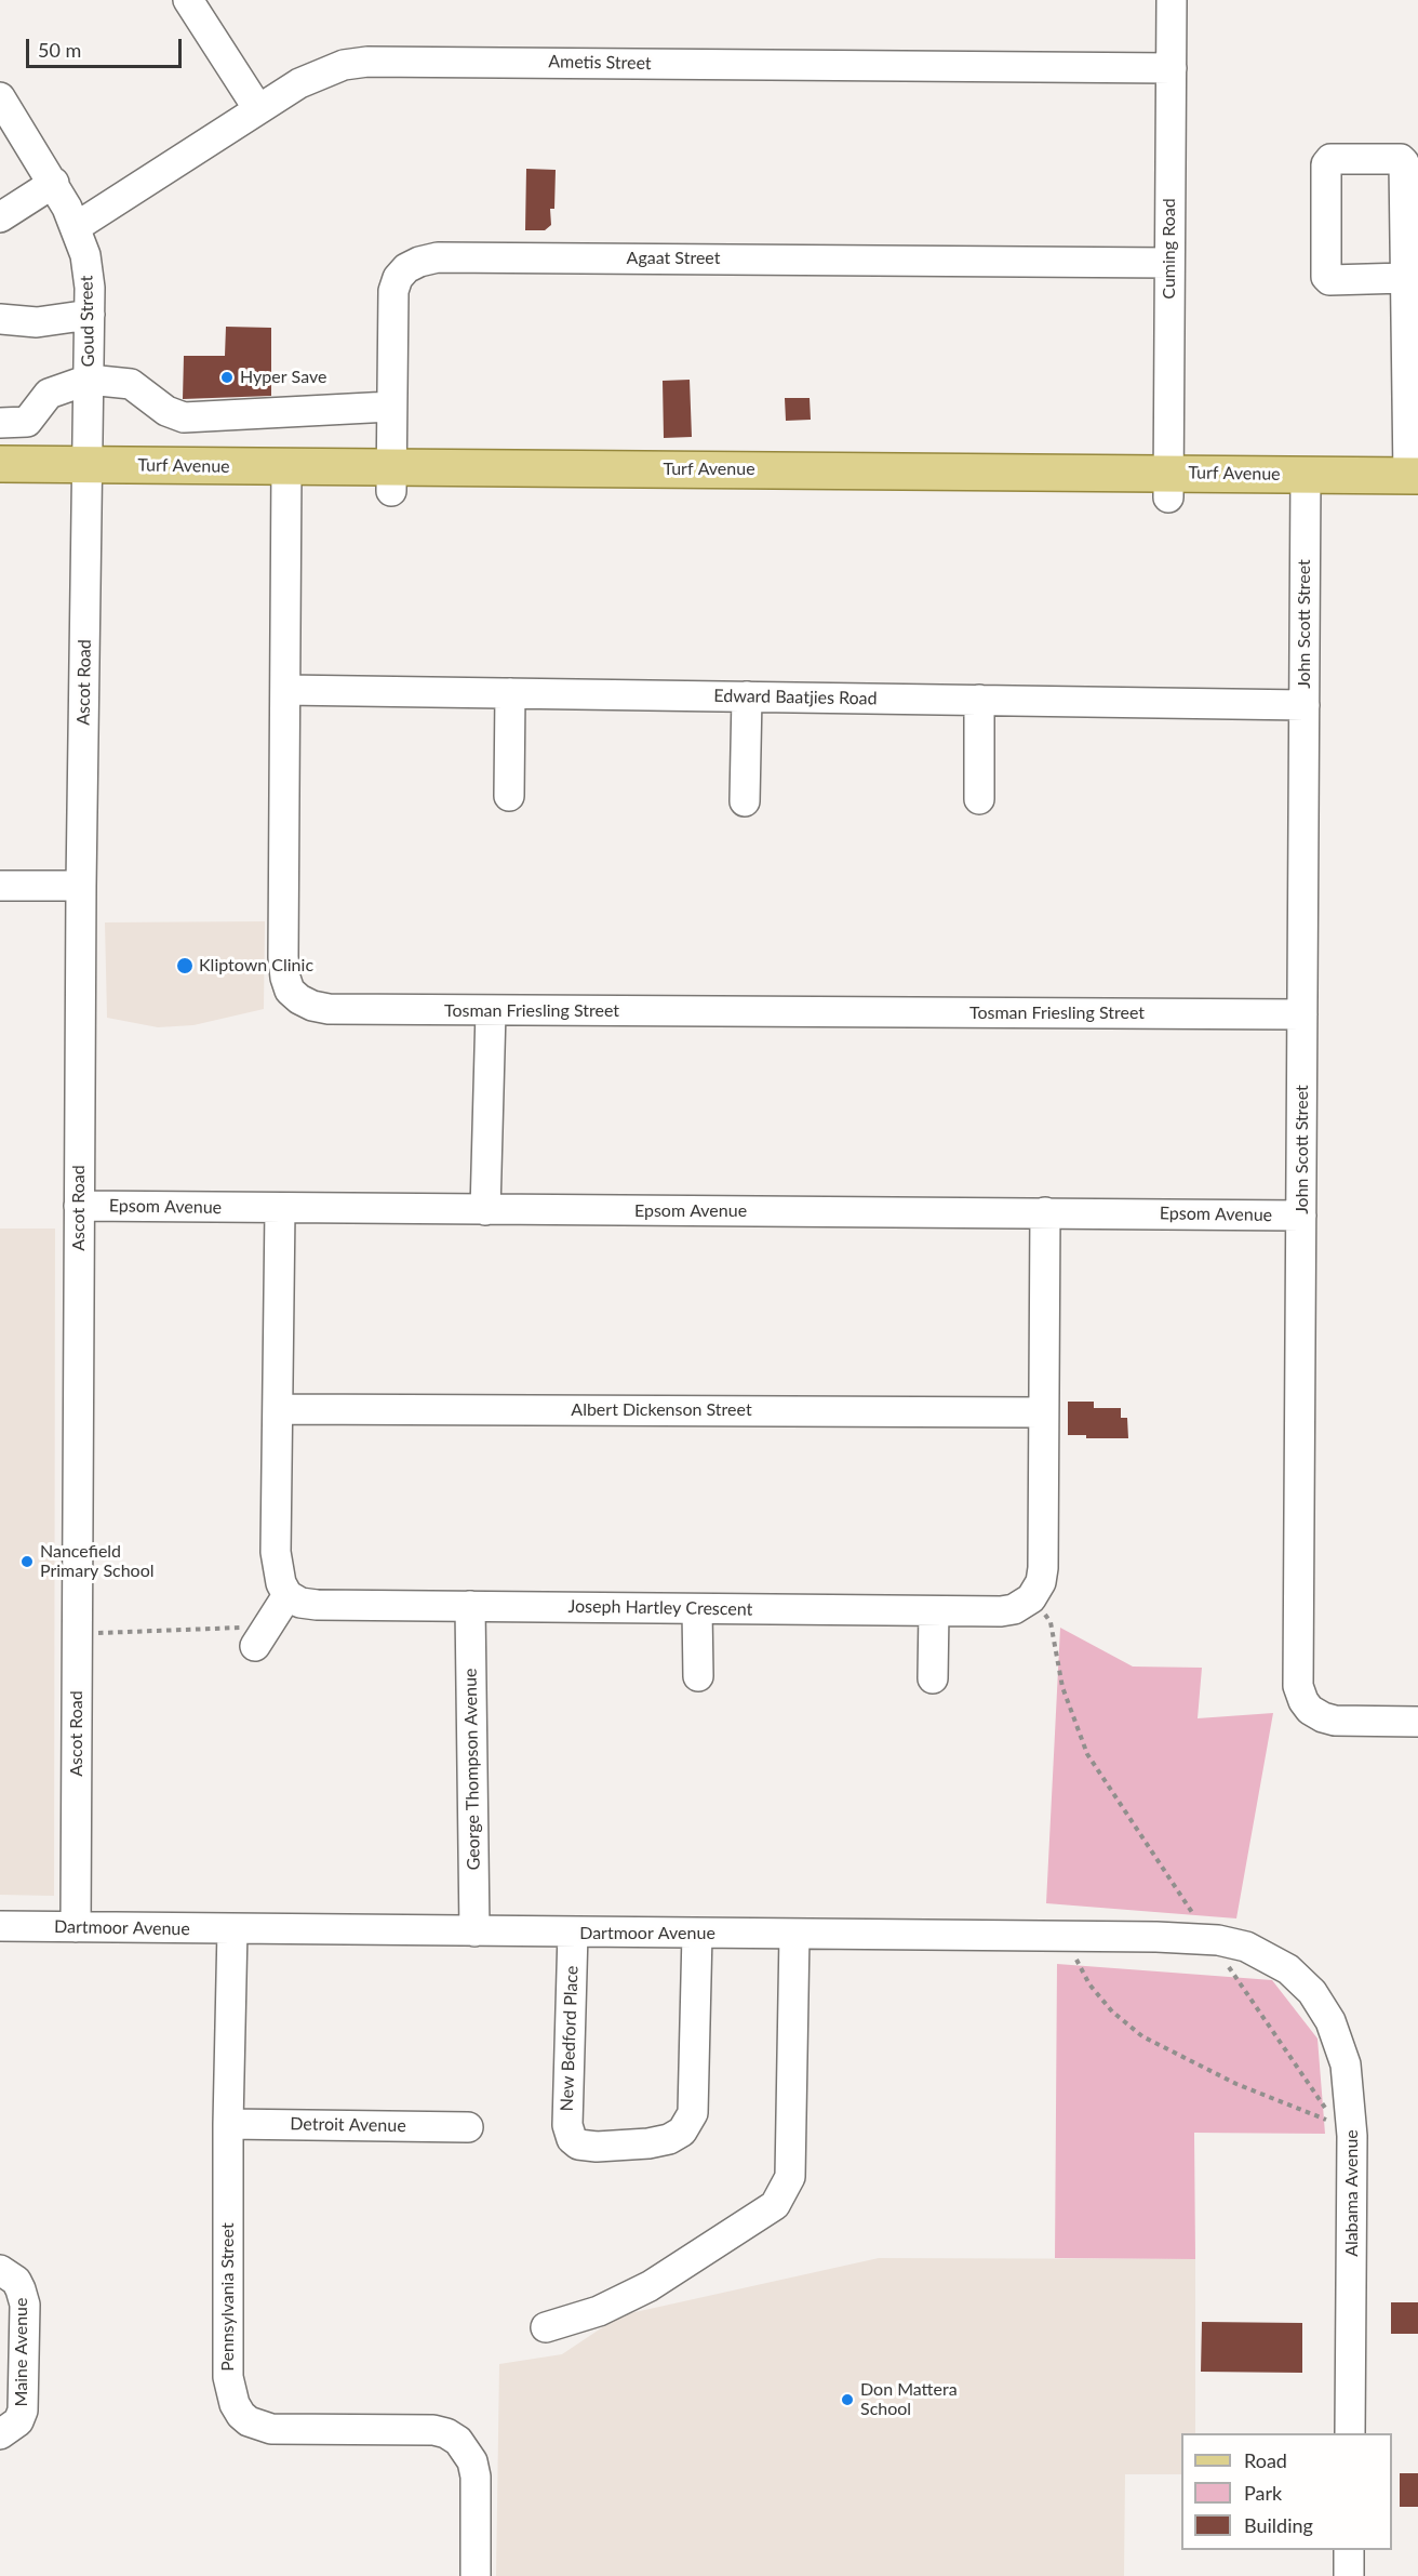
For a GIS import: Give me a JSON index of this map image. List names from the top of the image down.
{
  "streets": {
    "main road": ["Turf Avenue"],
    "street": [
      "Ametis Street",
      "Cuming Road",
      "Agaat Street",
      "Goud Street",
      "John Scott Street",
      "Ascot Road",
      "Edward Baatjies Road",
      "Tosman Friesling Street",
      "Epsom Avenue",
      "Albert Dickenson Street",
      "Joseph Hartley Crescent",
      "George Thompson Avenue",
      "Dartmoor Avenue",
      "New Bedford Place",
      "Detroit Avenue",
      "Alabama Avenue",
      "Pennsylvania Street",
      "Maine Avenue"
    ]
  },
  "crossings": [
    ["Ametis Street", "Cuming Road"],
    ["Ametis Street", "Goud Street"],
    ["Cuming Road", "Agaat Street"],
    ["Cuming Road", "Turf Avenue"],
    ["Agaat Street", "Turf Avenue"],
    ["Goud Street", "Turf Avenue"],
    ["Goud Street", "Ascot Road"],
    ["Turf Avenue", "John Scott Street"],
    ["Turf Avenue", "Ascot Road"],
    ["Turf Avenue", "Tosman Friesling Street"],
    ["John Scott Street", "Edward Baatjies Road"],
    ["John Scott Street", "Tosman Friesling Street"],
    ["John Scott Street", "Epsom Avenue"],
    ["Ascot Road", "Epsom Avenue"],
    ["Ascot Road", "Dartmoor Avenue"],
    ["Edward Baatjies Road", "Tosman Friesling Street"],
    ["Joseph Hartley Crescent", "George Thompson Avenue"],
    ["George Thompson Avenue", "Dartmoor Avenue"],
    ["Dartmoor Avenue", "New Bedford Place"],
    ["Dartmoor Avenue", "Alabama Avenue"],
    ["Dartmoor Avenue", "Pennsylvania Street"],
    ["Detroit Avenue", "Pennsylvania Street"]
  ],
  "places": [
    "Hyper Save",
    "Kliptown Clinic",
    "Nancefield Primary School",
    "Don Mattera School"
  ],
  "legend": ["Road", "Park", "Building"],
  "scale_bar": "50 m"
}
